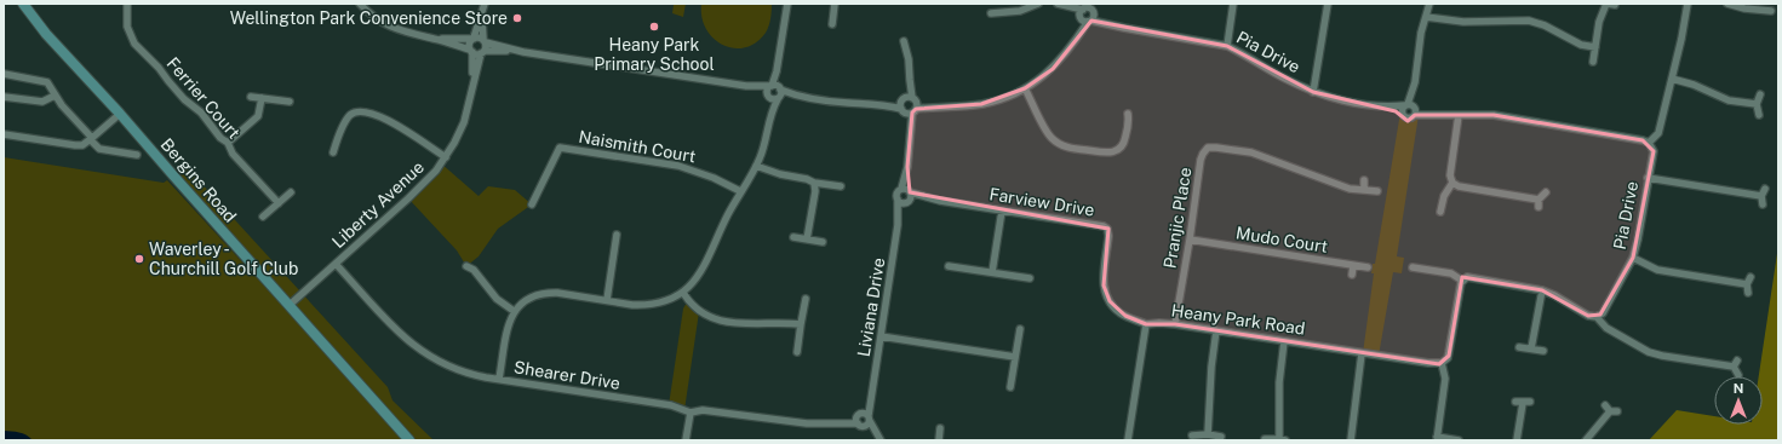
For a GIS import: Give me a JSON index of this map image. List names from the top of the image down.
{
  "streets": {
    "main road": ["Bergins Road"],
    "street": [
      "Pia Drive",
      "Ferrier Court",
      "Naismith Court",
      "Farview Drive",
      "Liberty Avenue",
      "Pranjic Place",
      "Mudo Court",
      "Liviana Drive",
      "Heany Park Road",
      "Shearer Drive"
    ]
  },
  "crossings": [
    ["Bergins Road", "Liberty Avenue"],
    ["Farview Drive", "Liviana Drive"],
    ["Farview Drive", "Heany Park Road"],
    ["Liberty Avenue", "Shearer Drive"],
    ["Pranjic Place", "Mudo Court"],
    ["Pranjic Place", "Heany Park Road"],
    ["Liviana Drive", "Shearer Drive"]
  ],
  "places": ["Wellington Park Convenience Store", "Heany Park Primary School", "Waverley - Churchill Golf Club"],
  "north": "top"
}
